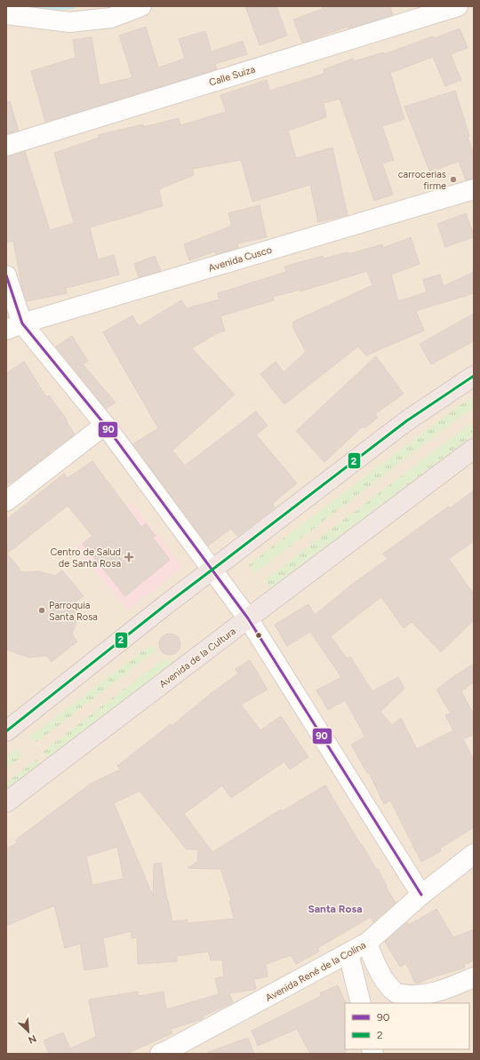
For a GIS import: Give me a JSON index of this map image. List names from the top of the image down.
{
  "streets": {
    "highway": ["Avenida de la Cultura"],
    "street": ["Calle Suiza", "Avenida Cusco", "Avenida René de la Colina"]
  },
  "districts": ["Santa Rosa"],
  "places": {
    "other": ["carrocerias firme", "Parroquia Santa Rosa"],
    "health": ["Centro de Salud de Santa Rosa"]
  },
  "lines": ["transit line 90", "transit line 2"],
  "legend": ["90", "2"],
  "north": "bottom right"
}
